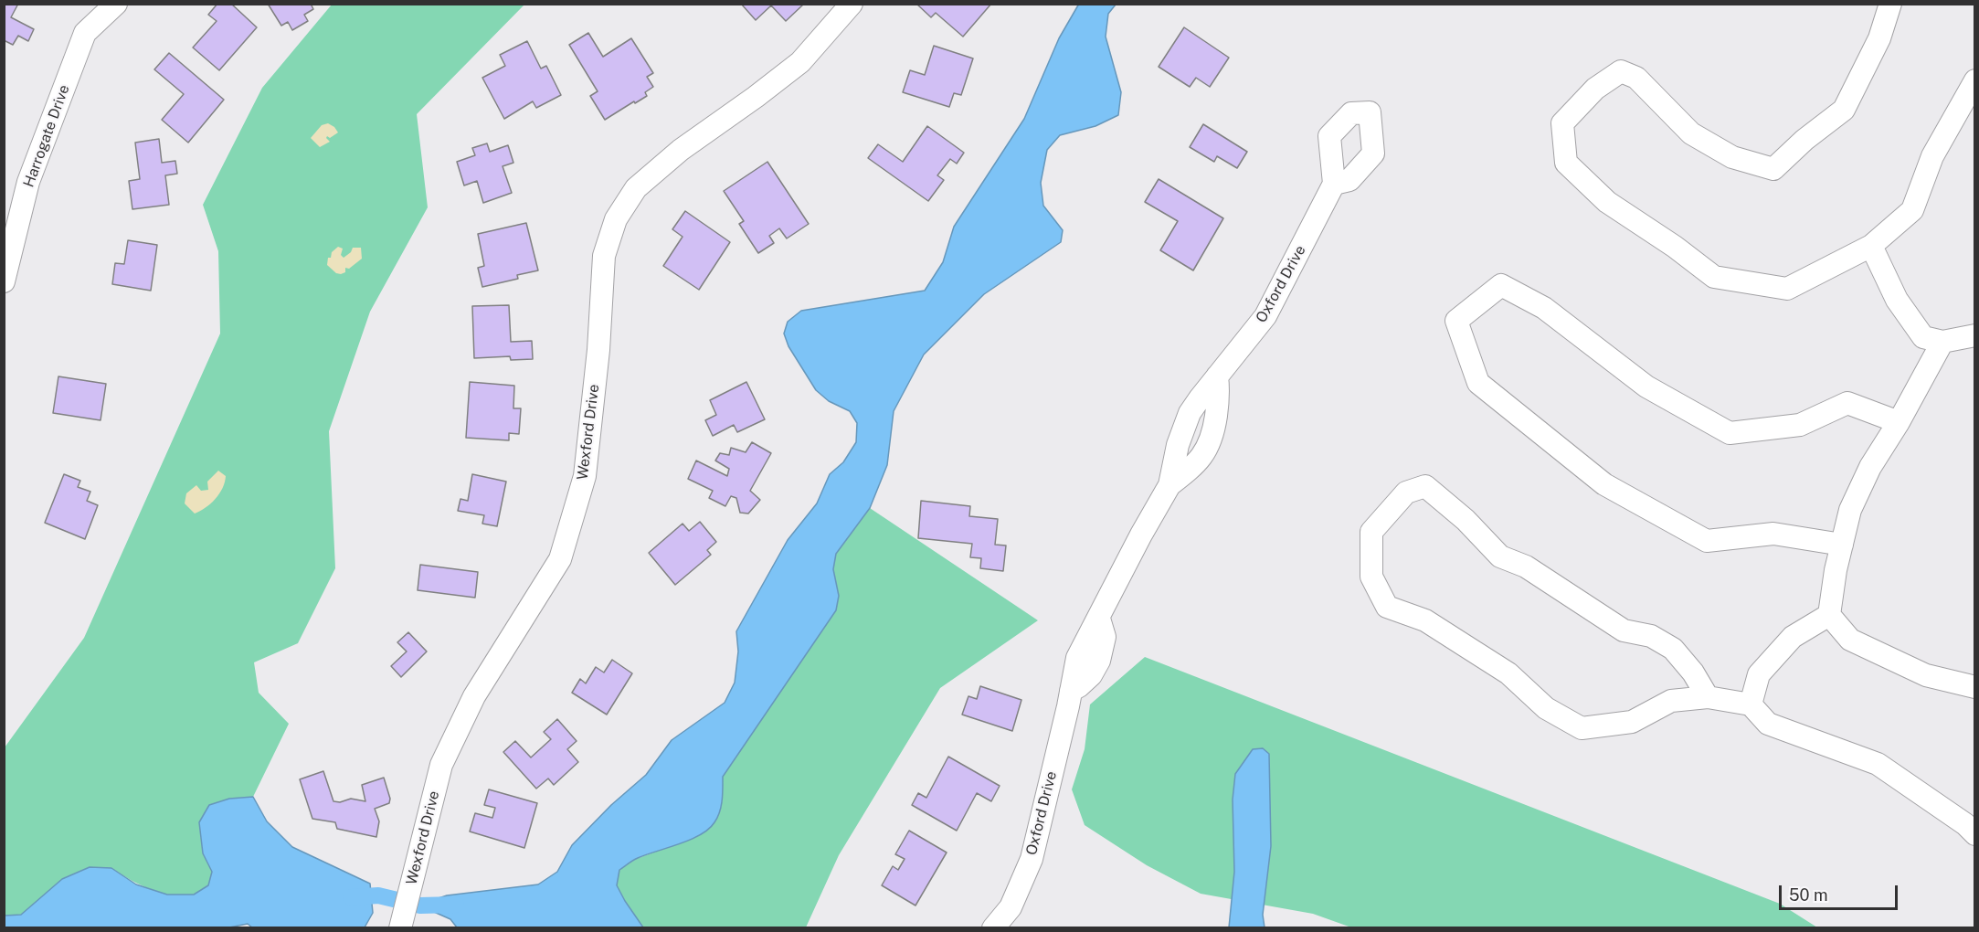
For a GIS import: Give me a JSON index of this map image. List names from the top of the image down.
{
  "streets": {
    "street": ["Harrogate Drive", "Oxford Drive", "Wexford Drive"]
  },
  "scale_bar": "50 m"
}
